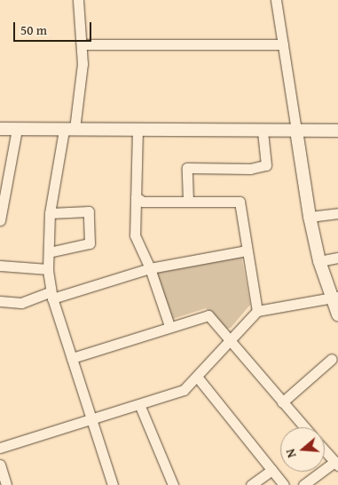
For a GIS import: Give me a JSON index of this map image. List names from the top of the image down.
{
  "scale_bar": "50 m",
  "north": "left"
}
